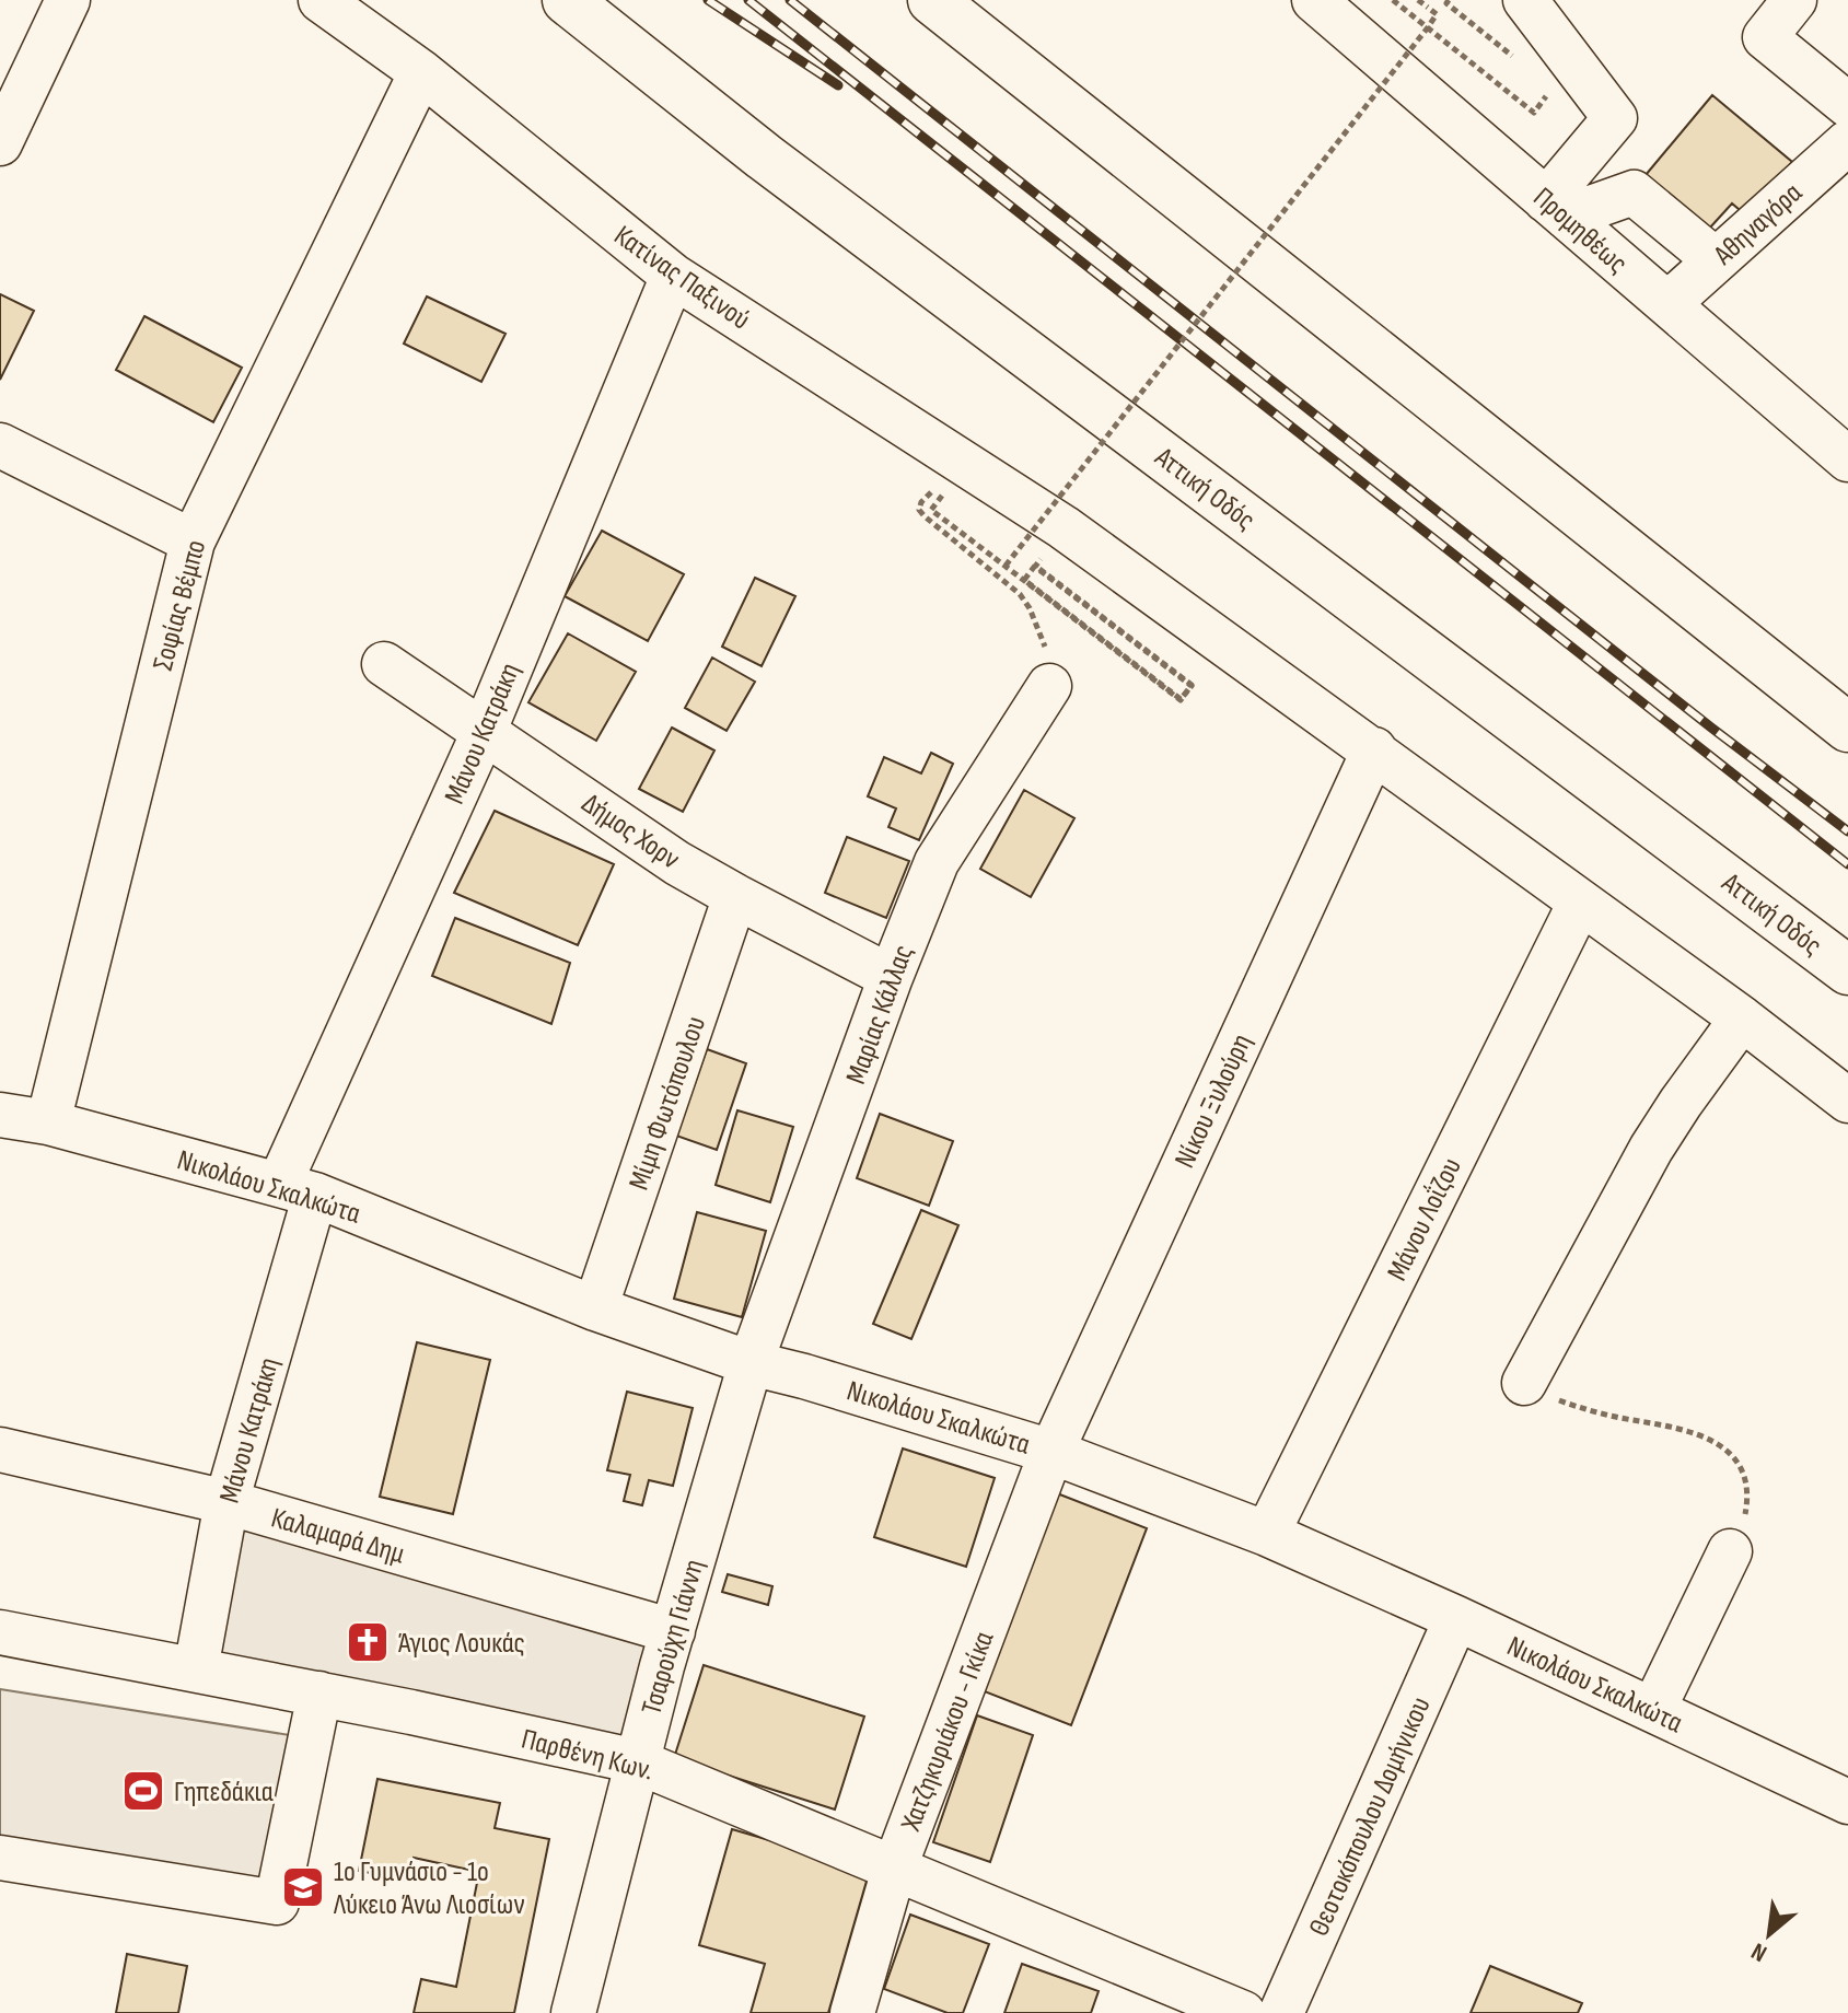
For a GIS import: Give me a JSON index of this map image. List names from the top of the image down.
{
  "streets": {
    "highway": ["Αττική Οδός"],
    "street": [
      "Αθηναγόρα",
      "Προμηθέως",
      "Κατίνας Παξινού",
      "Σοφίας Βέμπο",
      "Μάνου Κατράκη",
      "Δήμος Χορν",
      "Μαρίας Κάλλας",
      "Νίκου Ξυλούρη",
      "Μίμη Φωτόπουλου",
      "Νικολάου Σκαλκώτα",
      "Μάνου Λοΐζου",
      "Καλαμαρά Δημ",
      "Τσαρούχη Γιάννη",
      "Χατζηκυριάκου - Γκίκα",
      "Παρθένη Κων.",
      "Θεοτοκόπουλου Δομήνικου"
    ]
  },
  "crossings": [
    ["Αθηναγόρα", "Προμηθέως"],
    ["Κατίνας Παξινού", "Σοφίας Βέμπο"],
    ["Κατίνας Παξινού", "Μάνου Κατράκη"],
    ["Κατίνας Παξινού", "Νίκου Ξυλούρη"],
    ["Κατίνας Παξινού", "Μάνου Λοΐζου"],
    ["Σοφίας Βέμπο", "Νικολάου Σκαλκώτα"],
    ["Μάνου Κατράκη", "Δήμος Χορν"],
    ["Μάνου Κατράκη", "Νικολάου Σκαλκώτα"],
    ["Μάνου Κατράκη", "Καλαμαρά Δημ"],
    ["Μάνου Κατράκη", "Παρθένη Κων."],
    ["Δήμος Χορν", "Μαρίας Κάλλας"],
    ["Δήμος Χορν", "Μίμη Φωτόπουλου"],
    ["Μαρίας Κάλλας", "Νικολάου Σκαλκώτα"],
    ["Μαρίας Κάλλας", "Τσαρούχη Γιάννη"],
    ["Νίκου Ξυλούρη", "Νικολάου Σκαλκώτα"],
    ["Νίκου Ξυλούρη", "Χατζηκυριάκου - Γκίκα"],
    ["Μίμη Φωτόπουλου", "Νικολάου Σκαλκώτα"],
    ["Νικολάου Σκαλκώτα", "Μάνου Λοΐζου"],
    ["Νικολάου Σκαλκώτα", "Τσαρούχη Γιάννη"],
    ["Νικολάου Σκαλκώτα", "Χατζηκυριάκου - Γκίκα"],
    ["Νικολάου Σκαλκώτα", "Θεοτοκόπουλου Δομήνικου"],
    ["Καλαμαρά Δημ", "Τσαρούχη Γιάννη"],
    ["Τσαρούχη Γιάννη", "Παρθένη Κων."],
    ["Χατζηκυριάκου - Γκίκα", "Παρθένη Κων."]
  ],
  "places": {
    "church": ["Άγιος Λουκάς"],
    "sports": ["Γηπεδάκια"],
    "school or university": ["1ο Γυμνάσιο - 1ο Λύκειο Άνω Λιοσίων"]
  },
  "north": "bottom left"
}
